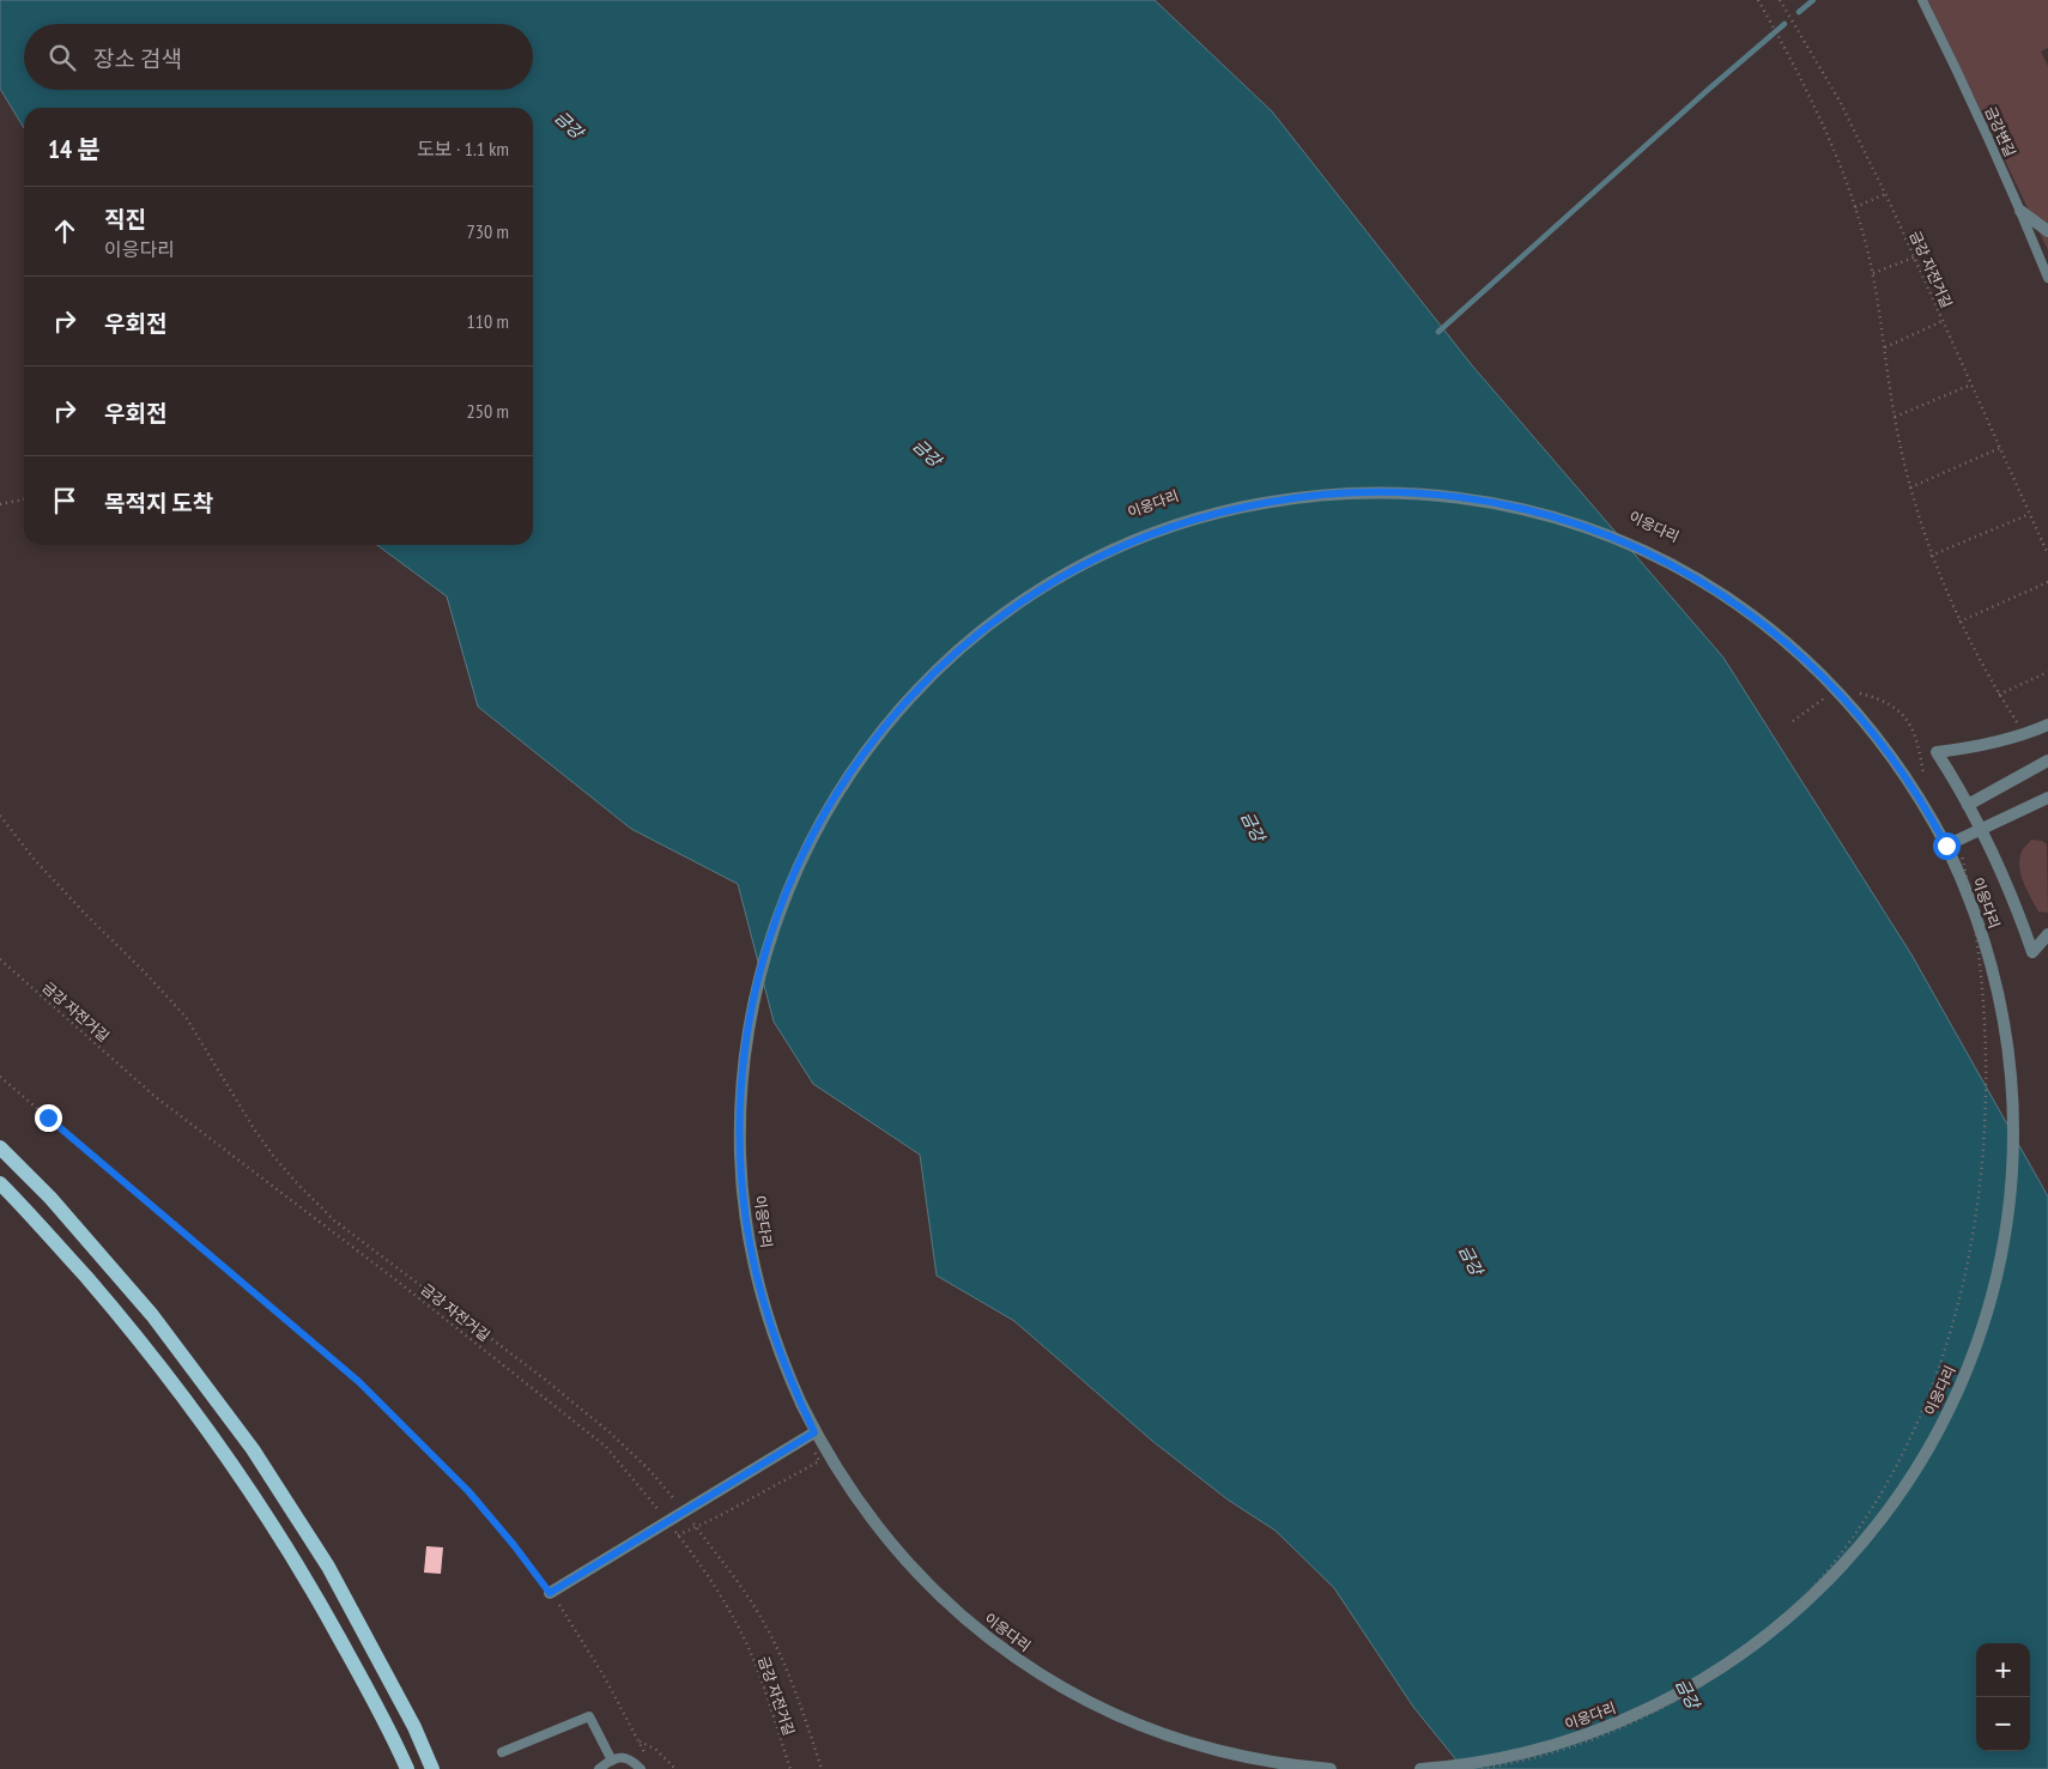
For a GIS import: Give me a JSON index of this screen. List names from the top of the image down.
{
  "streets": {
    "street": ["이응다리"],
    "lane": ["금강변길"],
    "path": ["금강 자전거길"]
  },
  "water": ["금강"],
  "page": {
    "search": "장소 검색",
    "heading": ["14 분", "도보 · 1.1 km"],
    "list": [
      ["직진", "이응다리", "730 m"],
      ["우회전", "110 m"],
      ["우회전", "250 m"],
      "목적지 도착"
    ],
    "map_buttons": ["+", "−"]
  }
}
